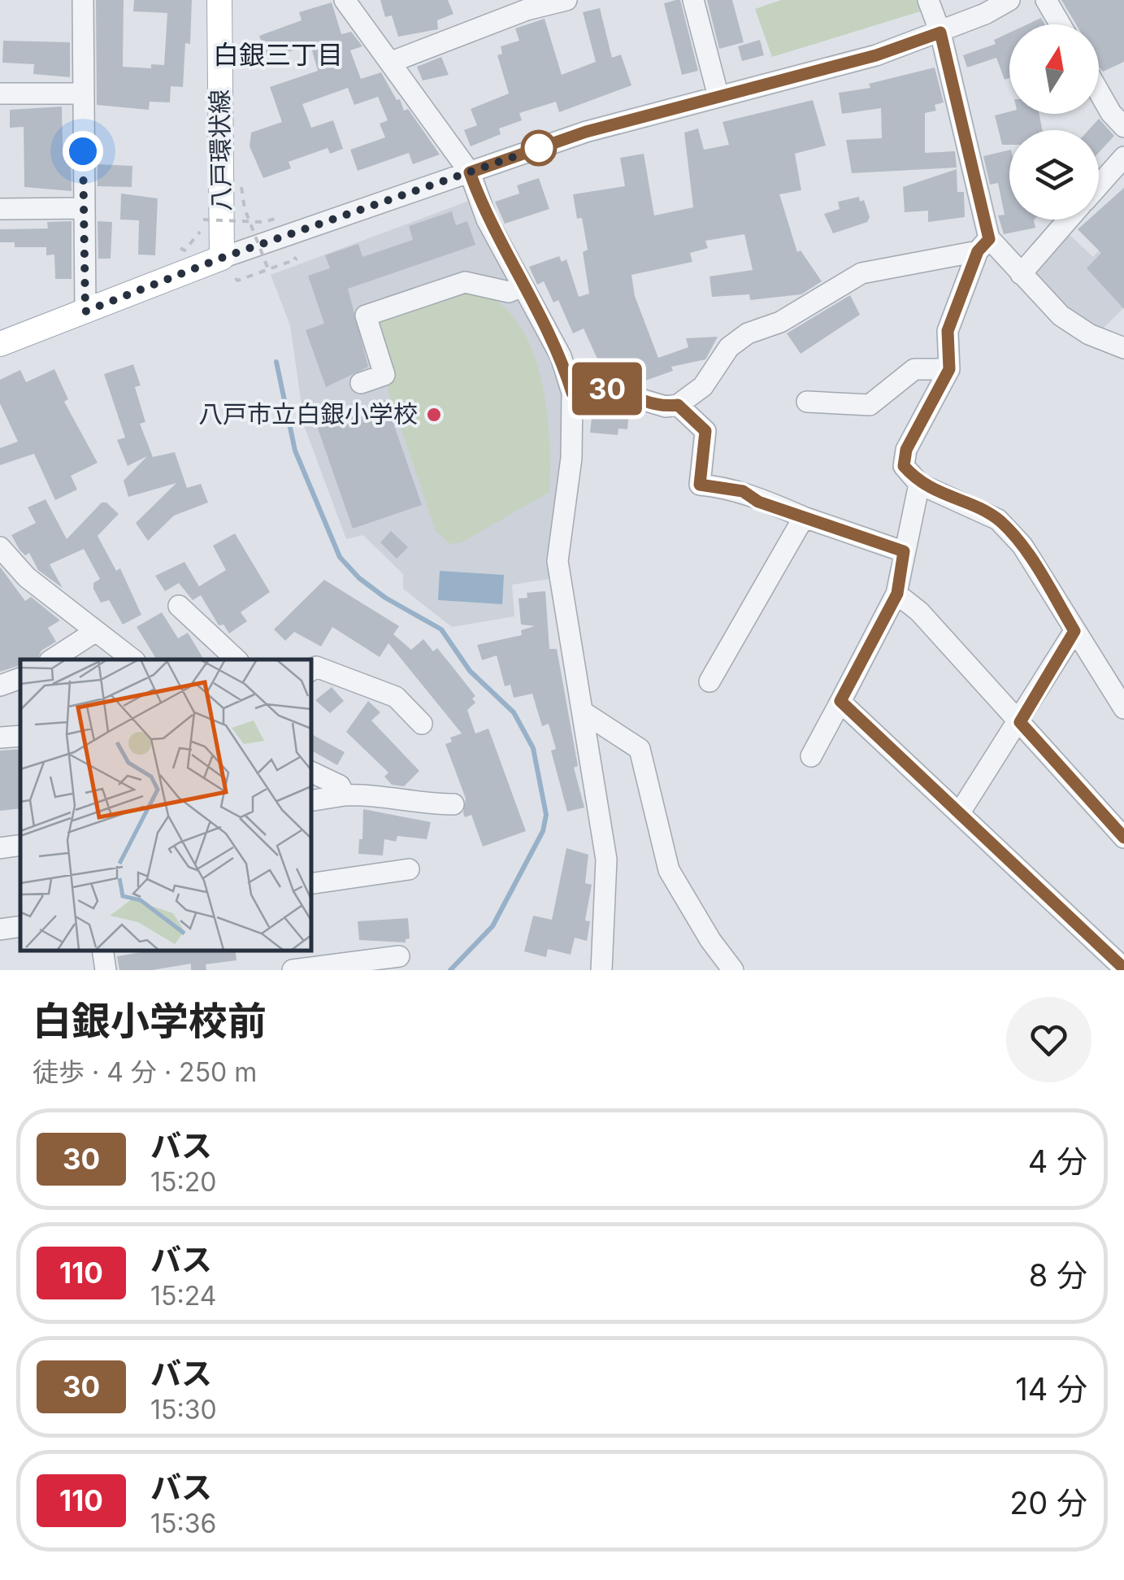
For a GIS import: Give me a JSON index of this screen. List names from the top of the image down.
{
  "streets": {
    "main road": ["八戸環状線"]
  },
  "districts": ["白銀三丁目"],
  "places": ["八戸市立白銀小学校"],
  "lines": ["bus line 30"],
  "north": "top",
  "page": {
    "on_map": "30",
    "heading": ["白銀小学校前", "徒歩 · 4 分 · 250 m"],
    "list": [
      {
        "mark": "30",
        "name": "バス",
        "note": "15:20",
        "value": "4 分"
      },
      {
        "mark": "110",
        "name": "バス",
        "note": "15:24",
        "value": "8 分"
      },
      {
        "mark": "30",
        "name": "バス",
        "note": "15:30",
        "value": "14 分"
      },
      {
        "mark": "110",
        "name": "バス",
        "note": "15:36",
        "value": "20 分"
      }
    ]
  }
}
